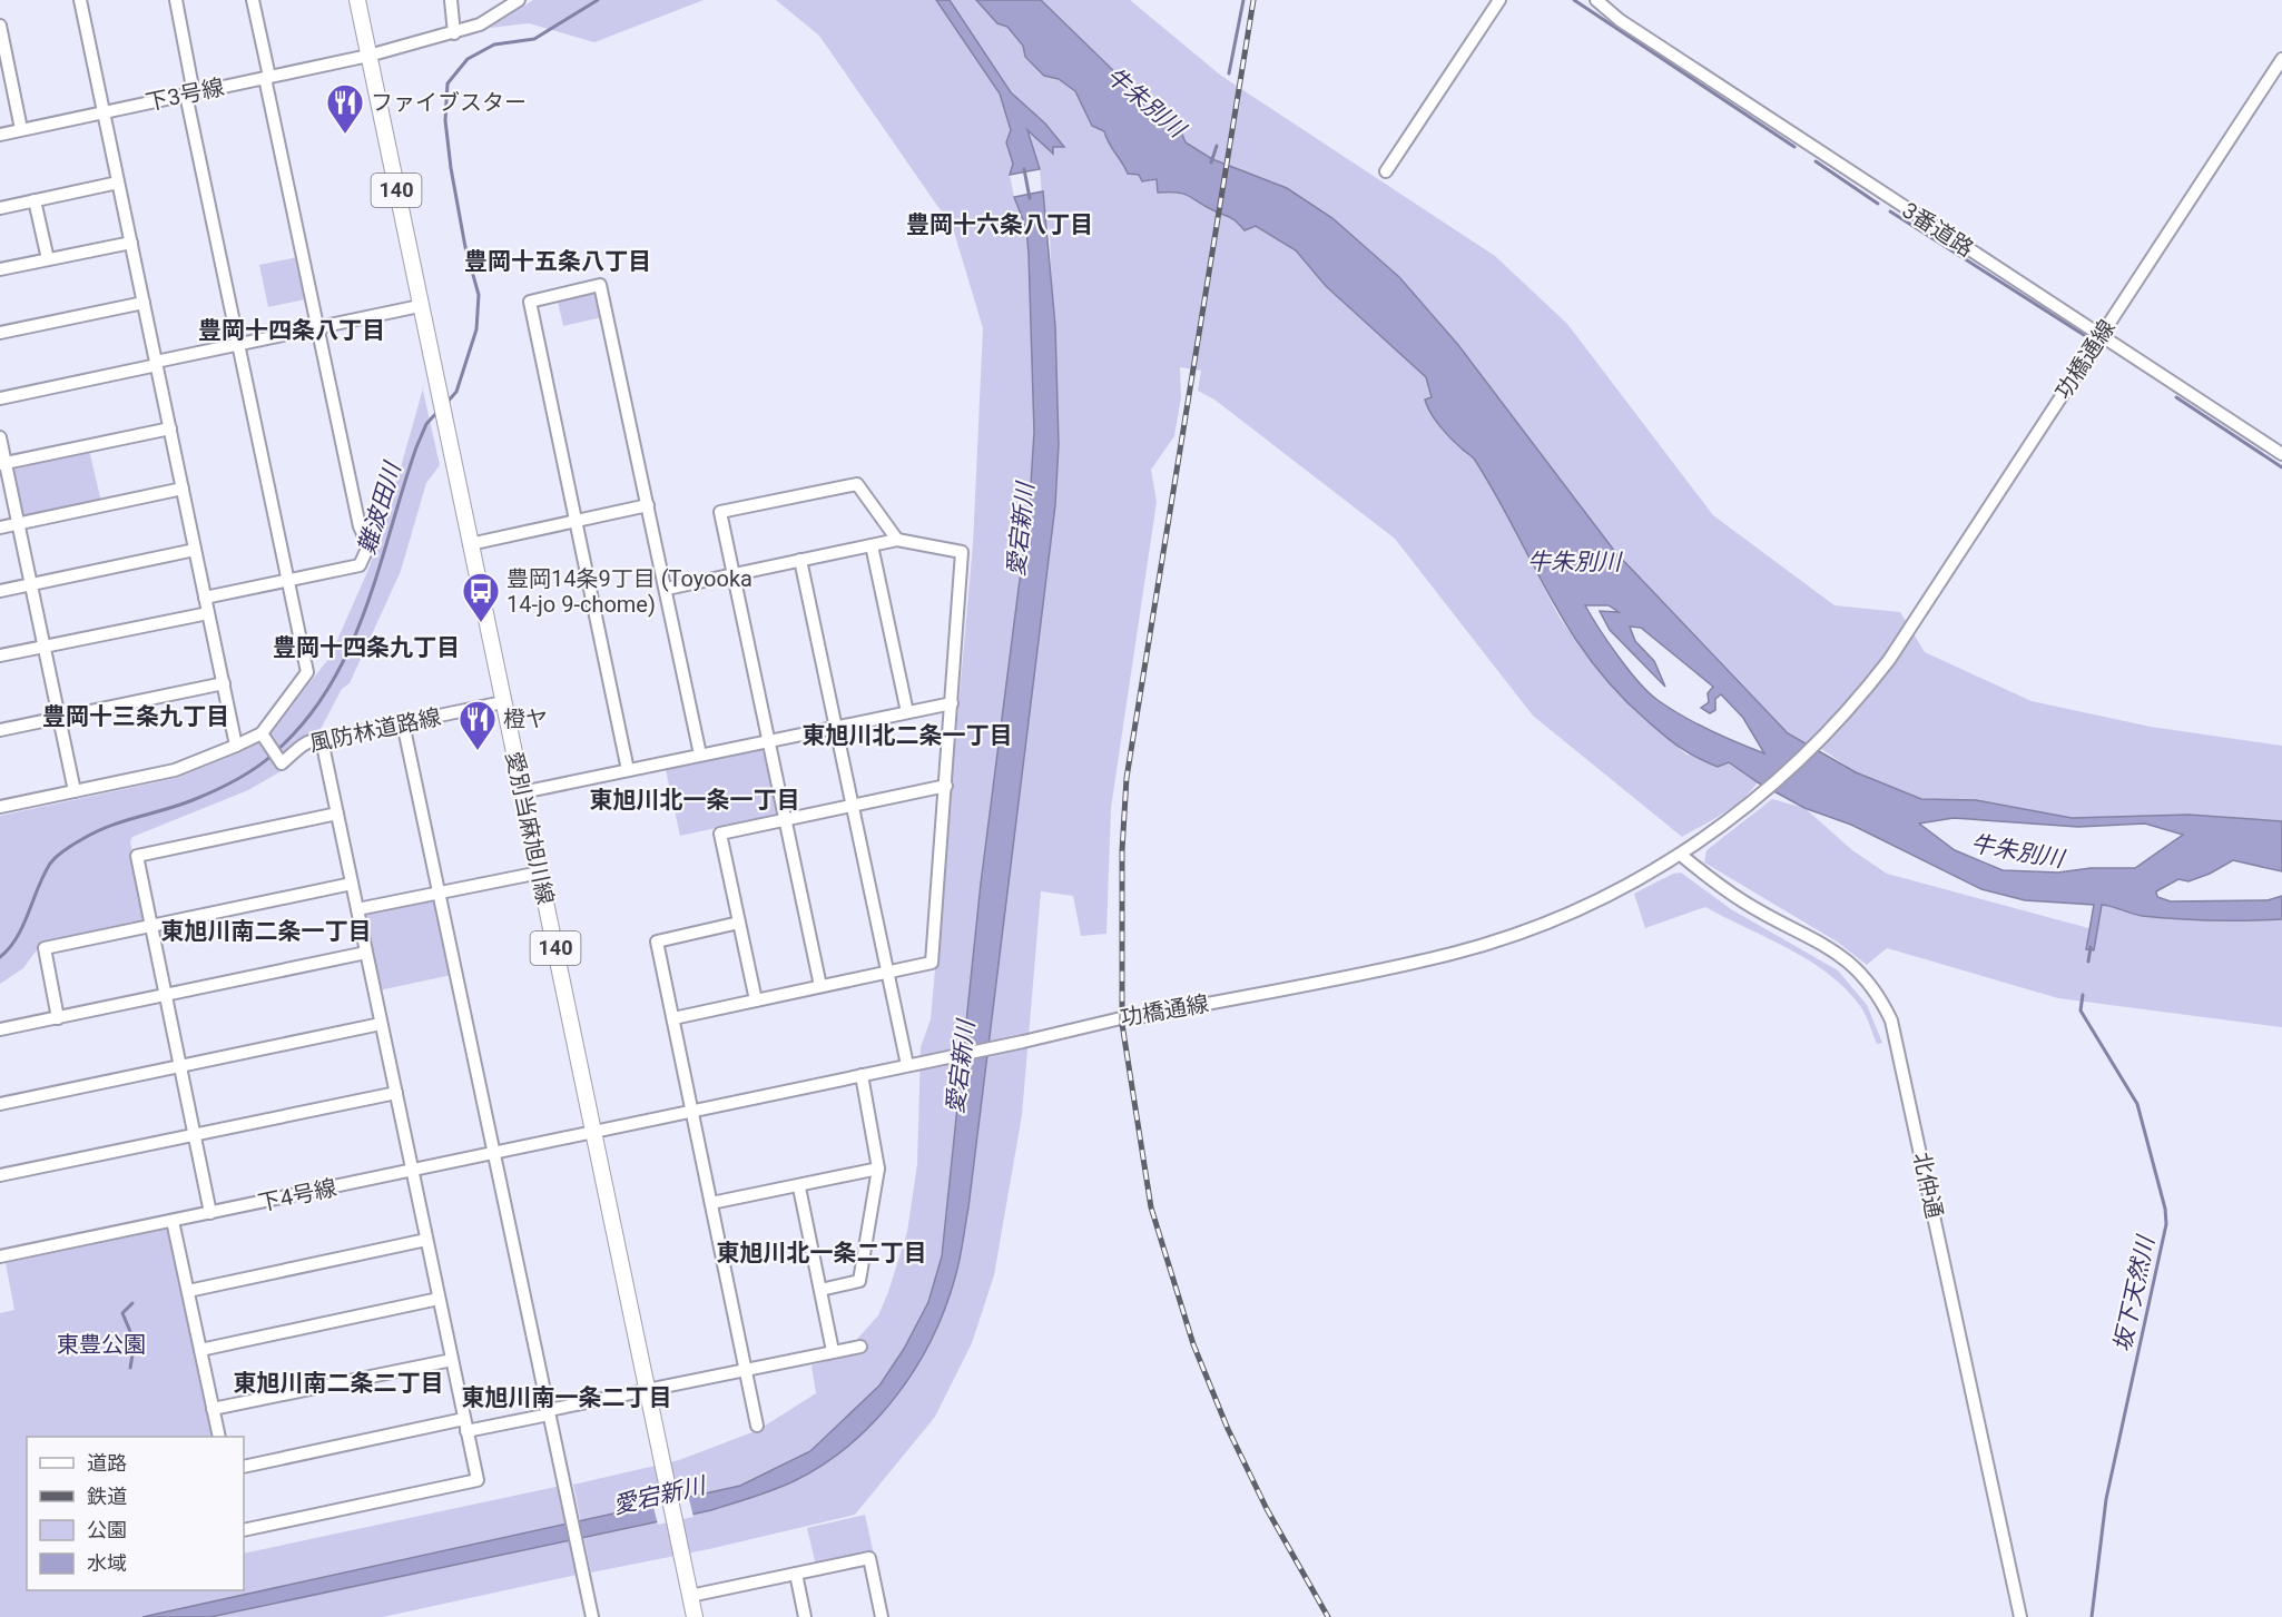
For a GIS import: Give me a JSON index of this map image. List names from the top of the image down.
{
  "streets": {
    "main road": ["140", "愛別当麻旭川線"],
    "street": [
      "下3号線",
      "3番道路",
      "功橋通線",
      "風防林道路線",
      "北仲通",
      "下4号線"
    ]
  },
  "crossings": [
    ["下3号線", "愛別当麻旭川線"],
    ["3番道路", "功橋通線"],
    ["功橋通線", "愛別当麻旭川線"],
    ["功橋通線", "北仲通"],
    ["功橋通線", "下4号線"],
    ["風防林道路線", "愛別当麻旭川線"],
    ["愛別当麻旭川線", "下4号線"]
  ],
  "districts": [
    "豊岡十六条八丁目",
    "豊岡十五条八丁目",
    "豊岡十四条八丁目",
    "豊岡十四条九丁目",
    "豊岡十三条九丁目",
    "東旭川北二条一丁目",
    "東旭川北一条一丁目",
    "東旭川南二条一丁目",
    "東旭川北一条二丁目",
    "東旭川南二条二丁目",
    "東旭川南一条二丁目"
  ],
  "water": [
    "牛朱別川",
    "難波田川",
    "愛宕新川",
    "坂下天然川"
  ],
  "parks": ["東豊公園"],
  "places": {
    "restaurant": ["ファイブスター", "橙ヤ"],
    "bus stop": ["豊岡14条9丁目 (Toyooka 14-jo 9-chome)"]
  },
  "legend": [
    "道路",
    "鉄道",
    "公園",
    "水域"
  ]
}
